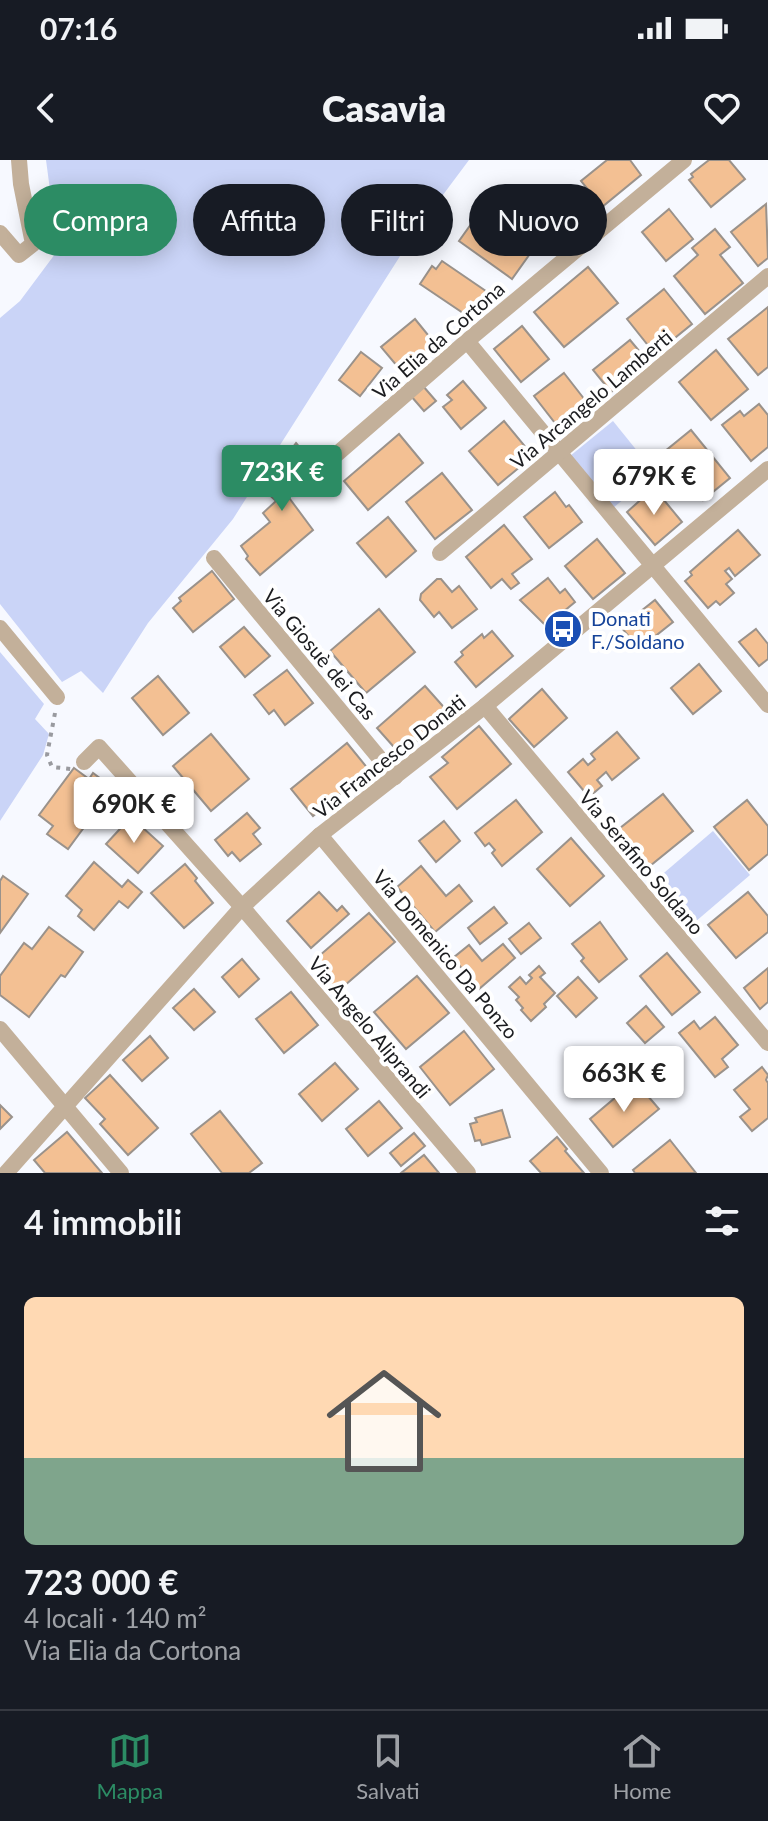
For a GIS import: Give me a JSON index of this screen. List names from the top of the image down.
{
  "streets": {
    "street": [
      "Via Elia da Cortona",
      "Via Arcangelo Lamberti",
      "Via Giosuè dei Cas",
      "Via Francesco Donati",
      "Via Serafino Soldano",
      "Via Domenico Da Ponzo",
      "Via Angelo Aliprandi"
    ]
  },
  "crossings": [
    ["Via Giosuè dei Cas", "Via Francesco Donati"],
    ["Via Francesco Donati", "Via Serafino Soldano"],
    ["Via Francesco Donati", "Via Domenico Da Ponzo"],
    ["Via Francesco Donati", "Via Angelo Aliprandi"]
  ],
  "places": {
    "bus stop": ["Donati F./Soldano"]
  },
  "page": {
    "status": "07:16",
    "header": "Casavia",
    "chip": [
      "Compra",
      "Affitta",
      "Filtri",
      "Nuovo"
    ],
    "price": [
      "723K €",
      "679K €",
      "690K €",
      "663K €"
    ],
    "heading": "4 immobili",
    "list": [
      {
        "name": "723 000 €",
        "note": "4 locali · 140 m² · Via Elia da Cortona"
      }
    ],
    "tabs": ["Mappa", "Salvati", "Home"]
  }
}
